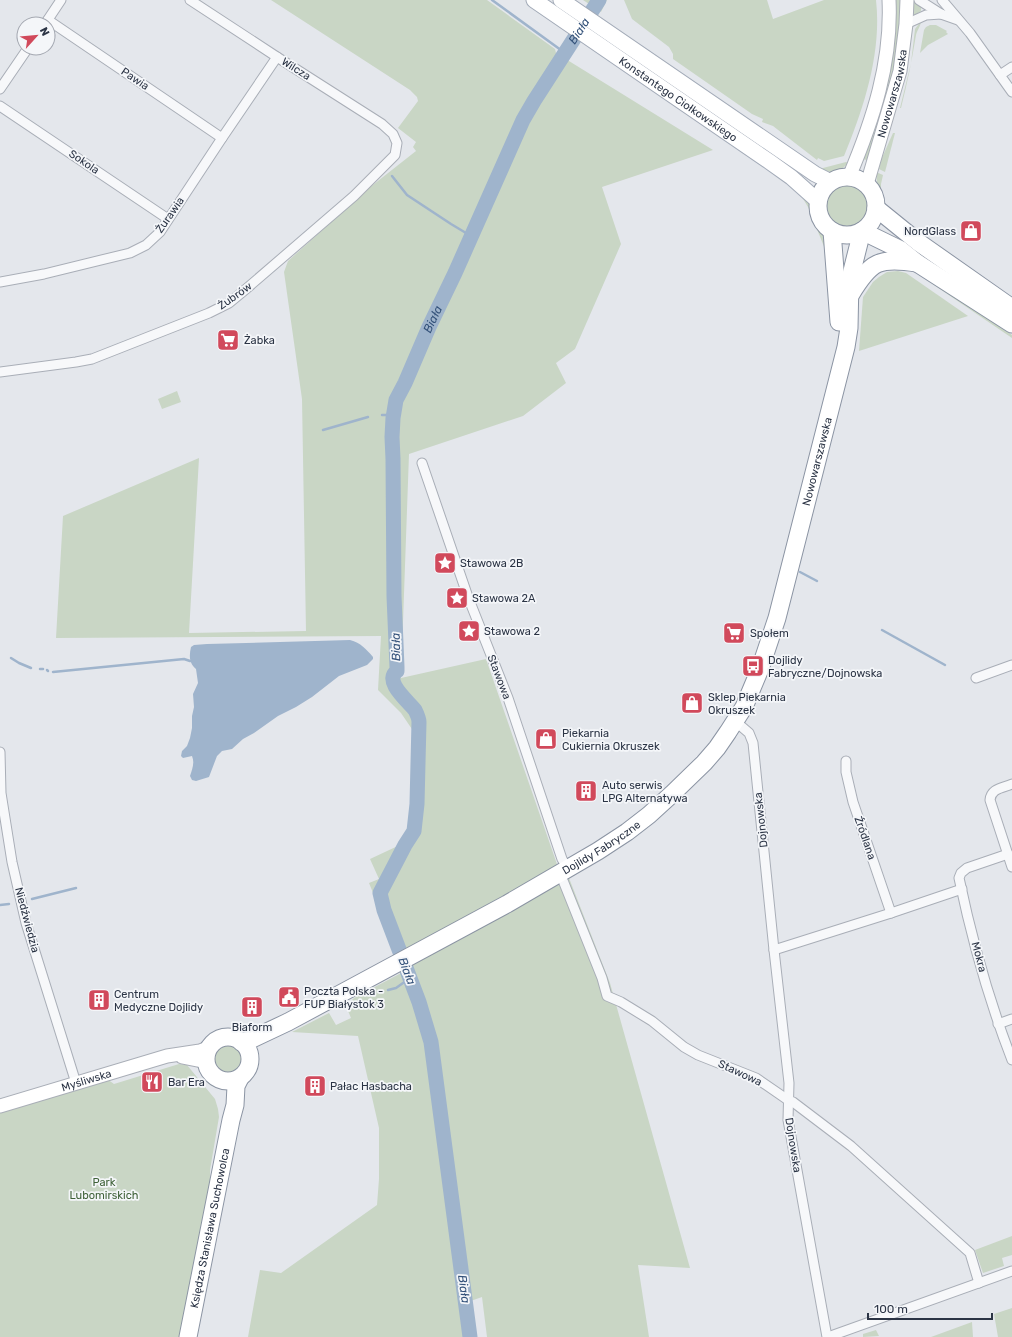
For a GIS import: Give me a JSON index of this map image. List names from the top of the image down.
{
  "streets": {
    "highway": ["Nowowarszawska", "Dojlidy Fabryczne", "Księdza Stanisława Suchowolca"],
    "main road": ["Konstantego Ciołkowskiego", "Myśliwska"],
    "street": [
      "Wilcza",
      "Pawia",
      "Sokola",
      "Żurawia",
      "Żubrów",
      "Stawowa",
      "Dojnowska",
      "Źródlana",
      "Niedźwiedzia",
      "Mokra"
    ]
  },
  "crossings": [
    ["Wilcza", "Żurawia"],
    ["Wilcza", "Żubrów"],
    ["Pawia", "Żurawia"],
    ["Nowowarszawska", "Konstantego Ciołkowskiego"],
    ["Nowowarszawska", "Dojlidy Fabryczne"],
    ["Sokola", "Żurawia"],
    ["Stawowa", "Dojnowska"],
    ["Stawowa", "Dojlidy Fabryczne"],
    ["Dojnowska", "Dojlidy Fabryczne"],
    ["Dojlidy Fabryczne", "Myśliwska"],
    ["Dojlidy Fabryczne", "Księdza Stanisława Suchowolca"],
    ["Niedźwiedzia", "Myśliwska"],
    ["Myśliwska", "Księdza Stanisława Suchowolca"]
  ],
  "water": ["Biała"],
  "parks": ["Park Lubomirskich"],
  "places": {
    "shop": ["NordGlass", "Sklep Piekarnia Okruszek", "Piekarnia Cukiernia Okruszek"],
    "supermarket": ["Żabka", "Społem"],
    "place": ["Stawowa 2B", "Stawowa 2A", "Stawowa 2"],
    "bus stop": ["Dojlidy Fabryczne/Dojnowska"],
    "building": [
      "Auto serwis LPG Alternatywa",
      "Centrum Medyczne Dojlidy",
      "Biaform",
      "Pałac Hasbacha"
    ],
    "public building": ["Poczta Polska - FUP Białystok 3"],
    "restaurant": ["Bar Era"]
  },
  "scale_bar": "100 m",
  "north": "top right"
}
